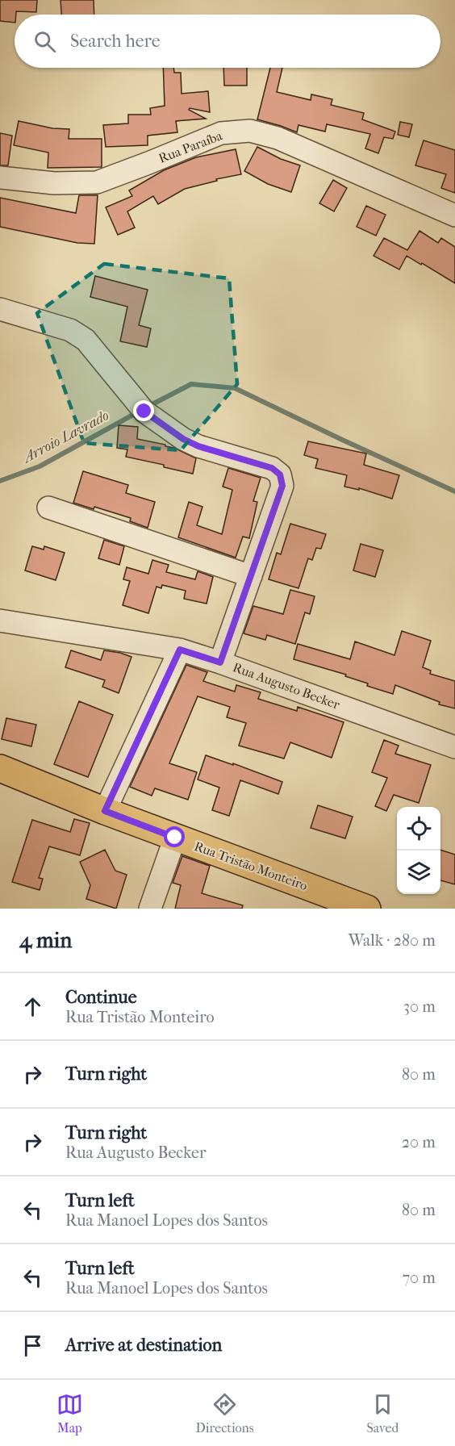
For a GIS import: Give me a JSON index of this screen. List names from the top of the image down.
{
  "streets": {
    "main road": ["Rua Tristão Monteiro"],
    "street": ["Rua Paraíba", "Rua Augusto Becker"]
  },
  "water": ["Arroio Lavrado"],
  "page": {
    "search": "Search here",
    "heading": ["4 min", "Walk · 280 m"],
    "list": [
      ["Continue", "Rua Tristão Monteiro", "30 m"],
      ["Turn right", "80 m"],
      ["Turn right", "Rua Augusto Becker", "20 m"],
      ["Turn left", "Rua Manoel Lopes dos Santos", "80 m"],
      ["Turn left", "Rua Manoel Lopes dos Santos", "70 m"],
      "Arrive at destination"
    ],
    "nav": ["Map", "Directions", "Saved"]
  }
}
